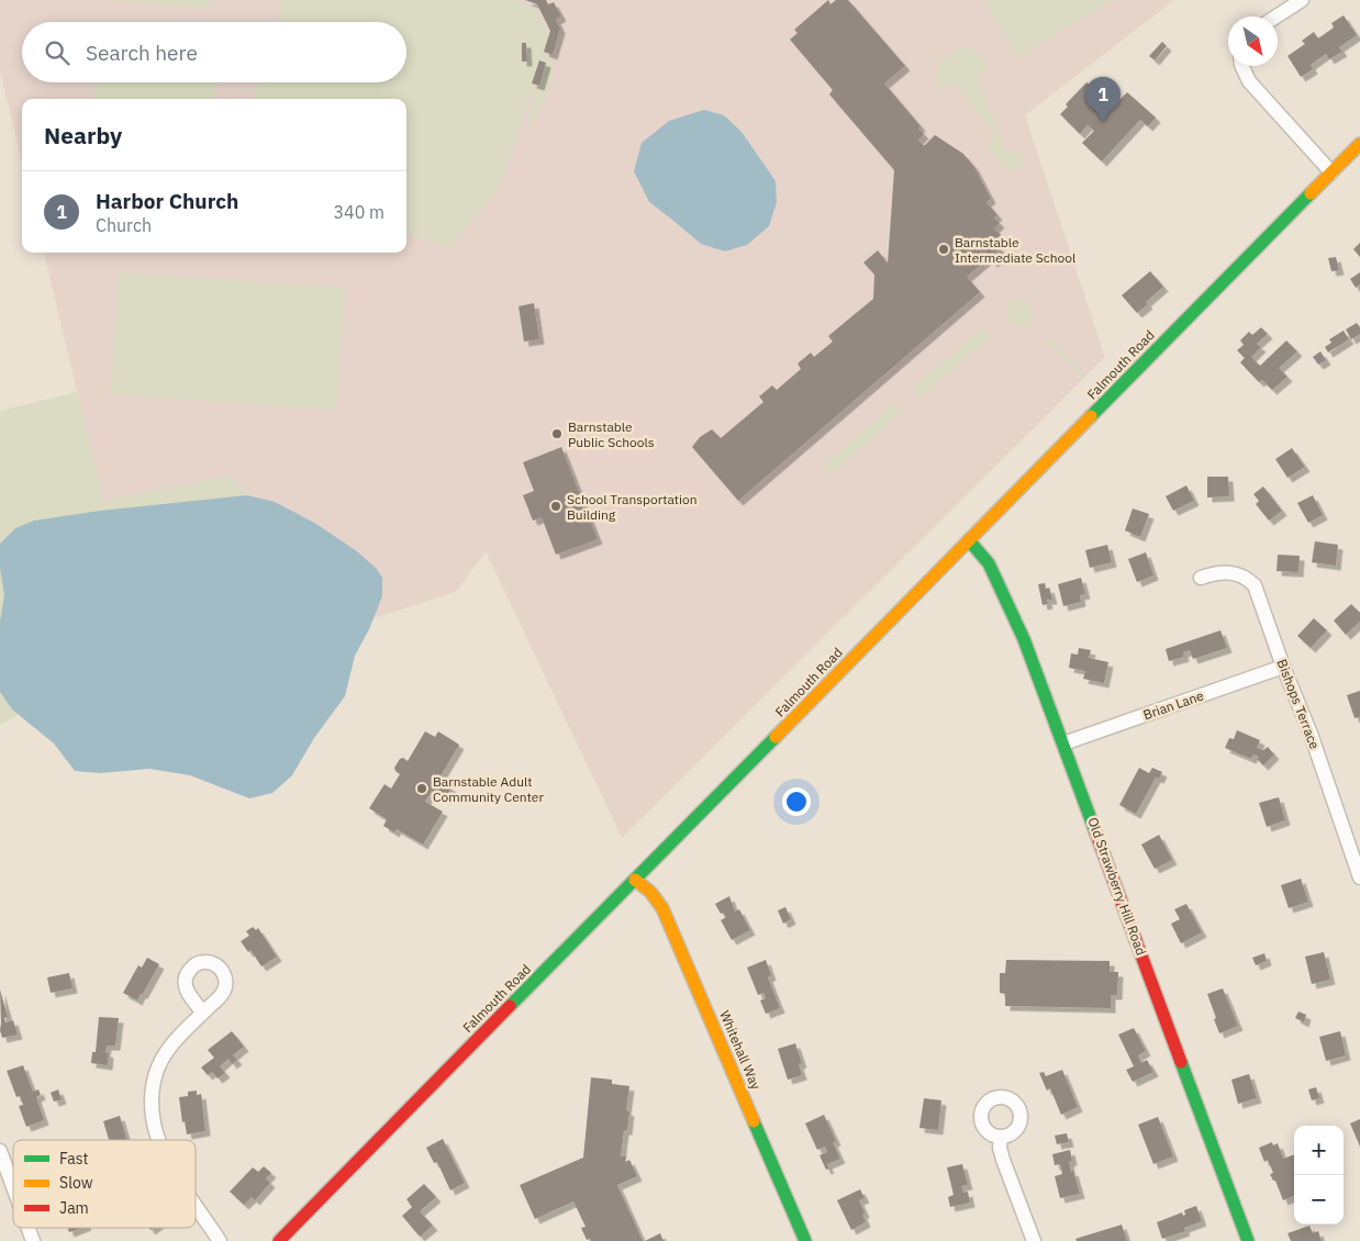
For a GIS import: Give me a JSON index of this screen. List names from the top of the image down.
{
  "streets": {
    "main road": ["Falmouth Road", "Old Strawberry Hill Road", "Whitehall Way"],
    "street": ["Bishops Terrace", "Brian Lane"]
  },
  "crossings": [
    ["Falmouth Road", "Old Strawberry Hill Road"],
    ["Falmouth Road", "Whitehall Way"],
    ["Bishops Terrace", "Brian Lane"],
    ["Brian Lane", "Old Strawberry Hill Road"]
  ],
  "places": [
    "Barnstable Intermediate School",
    "Barnstable Public Schools",
    "School Transportation Building",
    "Barnstable Adult Community Center"
  ],
  "legend": ["Fast", "Slow", "Jam"],
  "north": "bottom right",
  "page": {
    "search": "Search here",
    "pins": "1",
    "heading": "Nearby",
    "list": [
      {
        "mark": "1",
        "name": "Harbor Church",
        "note": "Church",
        "value": "340 m"
      }
    ],
    "map_buttons": ["+", "−"]
  }
}
